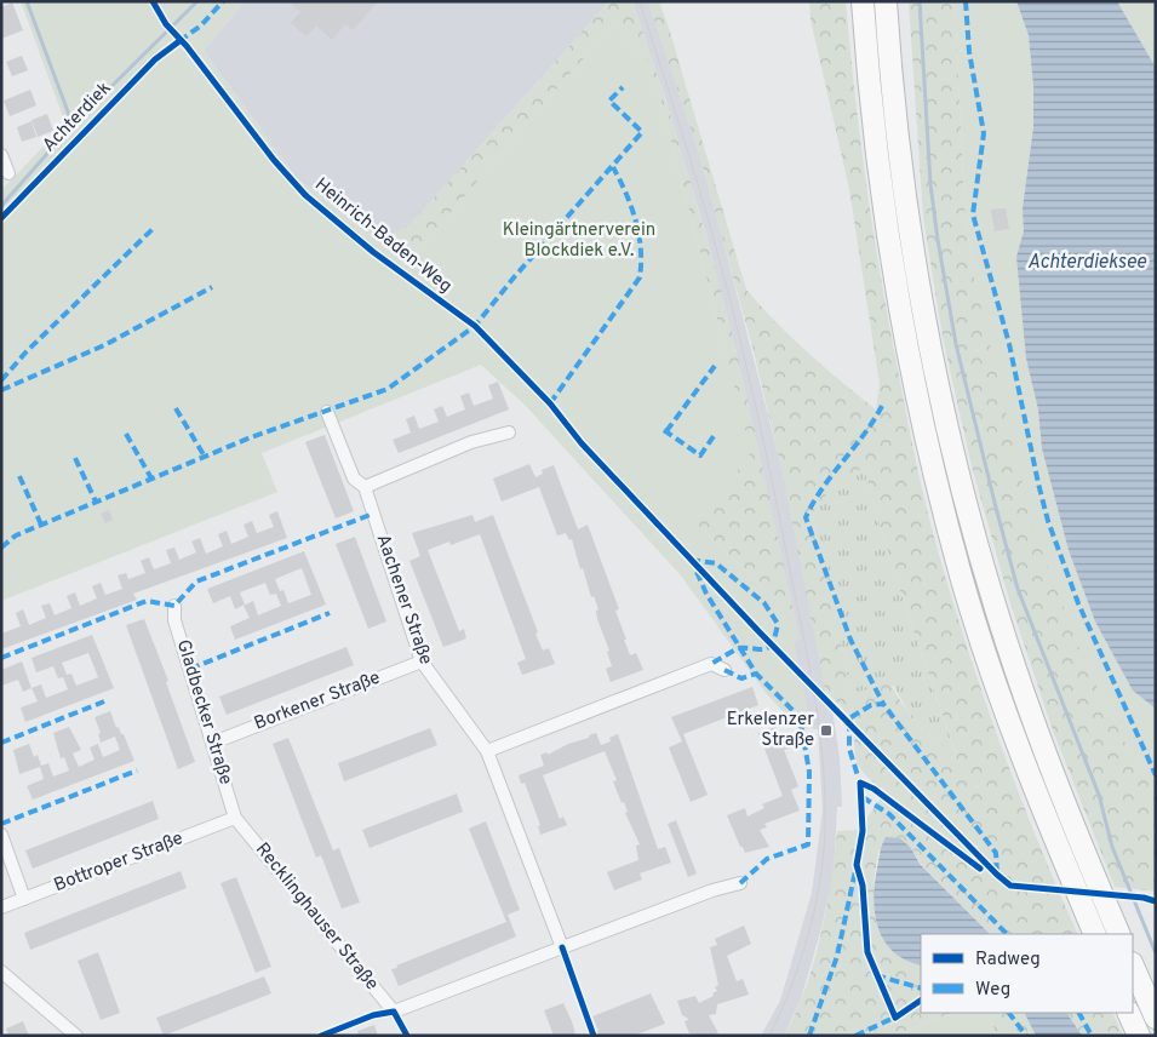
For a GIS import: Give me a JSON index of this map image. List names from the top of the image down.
{
  "streets": {
    "street": [
      "Aachener Straße",
      "Borkener Straße",
      "Gladbecker Straße",
      "Bottroper Straße",
      "Recklinghauser Straße"
    ],
    "cycle path": ["Achterdiek", "Heinrich-Baden-Weg"]
  },
  "crossings": [
    ["Aachener Straße", "Borkener Straße"],
    ["Aachener Straße", "Recklinghauser Straße"],
    ["Borkener Straße", "Gladbecker Straße"],
    ["Gladbecker Straße", "Bottroper Straße"],
    ["Gladbecker Straße", "Recklinghauser Straße"],
    ["Bottroper Straße", "Recklinghauser Straße"]
  ],
  "water": ["Achterdieksee"],
  "parks": ["Kleingärtnerverein Blockdiek e.V."],
  "places": {
    "transit": ["Erkelenzer Straße"]
  },
  "legend": ["Radweg", "Weg"]
}
